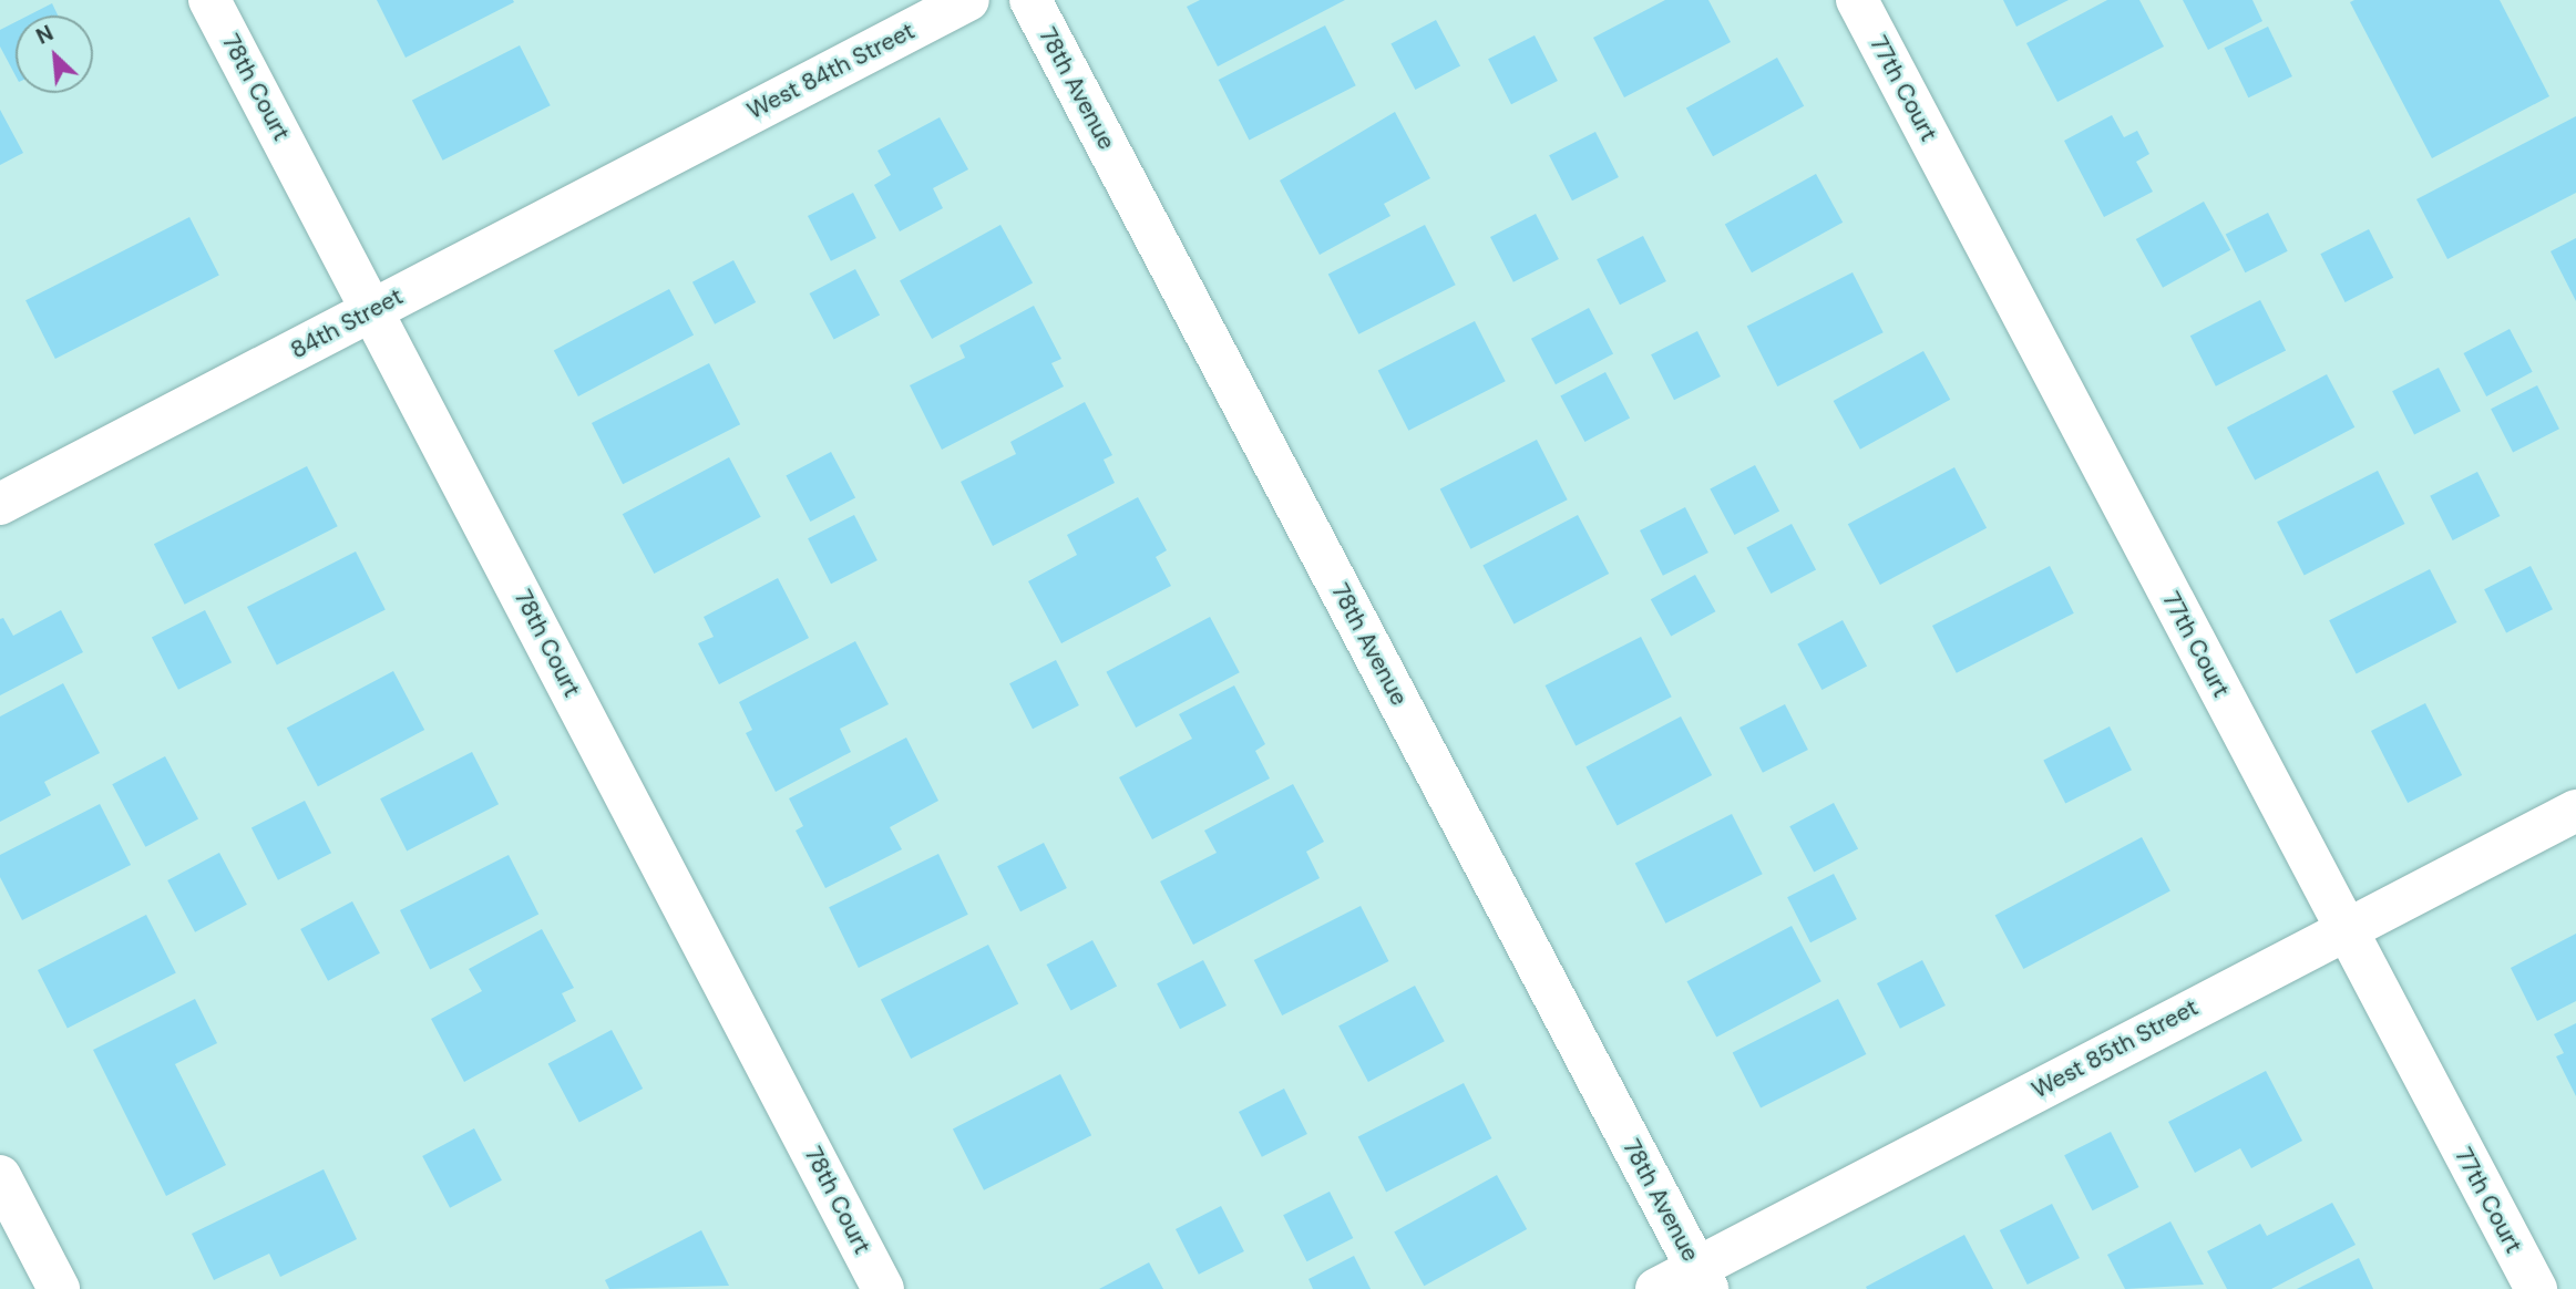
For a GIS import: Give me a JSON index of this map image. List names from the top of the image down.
{
  "streets": {
    "street": [
      "West 84th Street",
      "78th Court",
      "78th Avenue",
      "77th Court",
      "84th Street",
      "West 85th Street"
    ]
  },
  "crossings": [
    ["West 84th Street", "84th Street"],
    ["78th Court", "84th Street"],
    ["78th Avenue", "West 85th Street"],
    ["77th Court", "West 85th Street"]
  ],
  "north": "top left"
}
